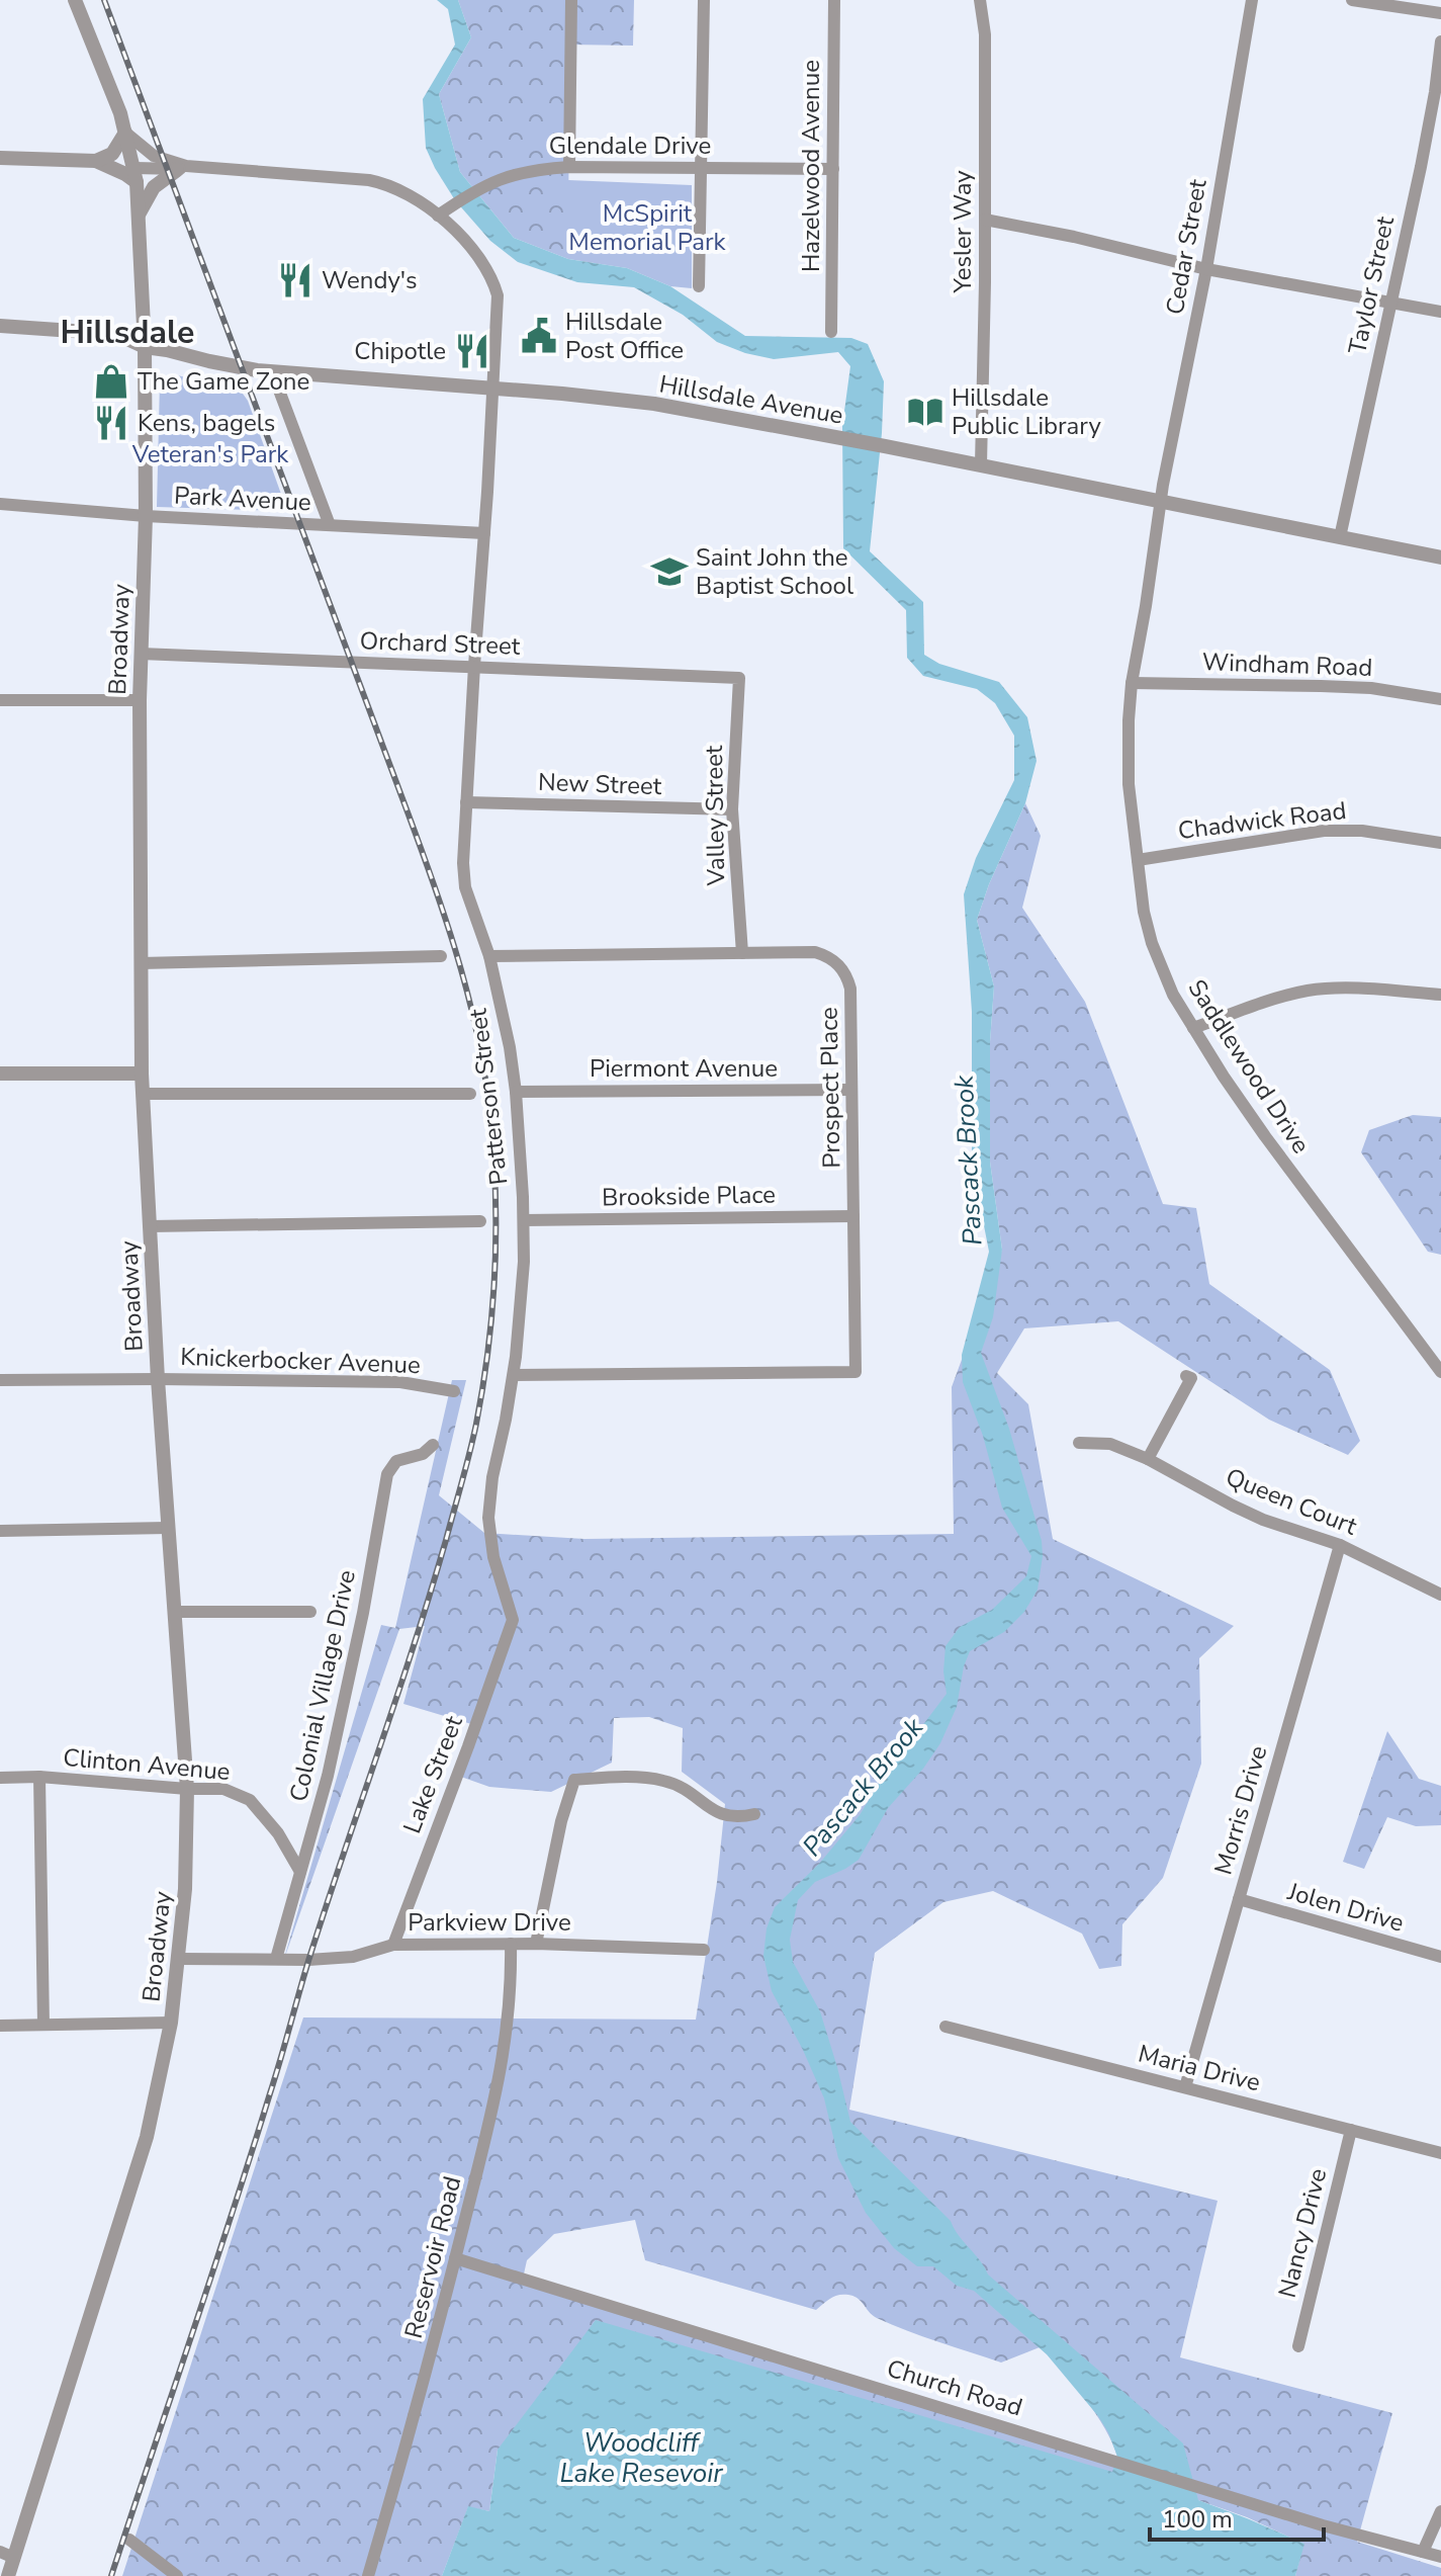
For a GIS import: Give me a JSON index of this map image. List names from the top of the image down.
{
  "streets": {
    "street": [
      "Glendale Drive",
      "Hazelwood Avenue",
      "Yesler Way",
      "Cedar Street",
      "Taylor Street",
      "Hillsdale Avenue",
      "Park Avenue",
      "Broadway",
      "Orchard Street",
      "Windham Road",
      "New Street",
      "Valley Street",
      "Chadwick Road",
      "Saddlewood Drive",
      "Piermont Avenue",
      "Prospect Place",
      "Patterson Street",
      "Brookside Place",
      "Knickerbocker Avenue",
      "Queen Court",
      "Colonial Village Drive",
      "Clinton Avenue",
      "Lake Street",
      "Morris Drive",
      "Jolen Drive",
      "Parkview Drive",
      "Maria Drive",
      "Nancy Drive",
      "Reservoir Road",
      "Church Road"
    ]
  },
  "crossings": [
    ["Glendale Drive", "Hazelwood Avenue"],
    ["Glendale Drive", "Patterson Street"],
    ["Yesler Way", "Hillsdale Avenue"],
    ["Cedar Street", "Hillsdale Avenue"],
    ["Cedar Street", "Saddlewood Drive"],
    ["Taylor Street", "Hillsdale Avenue"],
    ["Hillsdale Avenue", "Broadway"],
    ["Hillsdale Avenue", "Saddlewood Drive"],
    ["Hillsdale Avenue", "Patterson Street"],
    ["Park Avenue", "Broadway"],
    ["Park Avenue", "Patterson Street"],
    ["Broadway", "Orchard Street"],
    ["Broadway", "Knickerbocker Avenue"],
    ["Broadway", "Clinton Avenue"],
    ["Broadway", "Parkview Drive"],
    ["Orchard Street", "Valley Street"],
    ["Orchard Street", "Patterson Street"],
    ["Windham Road", "Saddlewood Drive"],
    ["New Street", "Valley Street"],
    ["New Street", "Patterson Street"],
    ["Valley Street", "Prospect Place"],
    ["Chadwick Road", "Saddlewood Drive"],
    ["Piermont Avenue", "Prospect Place"],
    ["Piermont Avenue", "Patterson Street"],
    ["Prospect Place", "Patterson Street"],
    ["Prospect Place", "Brookside Place"],
    ["Patterson Street", "Brookside Place"],
    ["Patterson Street", "Lake Street"],
    ["Queen Court", "Morris Drive"],
    ["Colonial Village Drive", "Clinton Avenue"],
    ["Colonial Village Drive", "Parkview Drive"],
    ["Lake Street", "Parkview Drive"],
    ["Morris Drive", "Jolen Drive"],
    ["Morris Drive", "Maria Drive"],
    ["Parkview Drive", "Reservoir Road"],
    ["Maria Drive", "Nancy Drive"],
    ["Reservoir Road", "Church Road"]
  ],
  "districts": ["Hillsdale"],
  "water": ["Pascack Brook", "Woodcliff Lake Resevoir"],
  "parks": ["McSpirit Memorial Park", "Veteran's Park"],
  "places": {
    "restaurant": ["Wendy's", "Chipotle", "Kens, bagels"],
    "public building": ["Hillsdale Post Office"],
    "shop": ["The Game Zone"],
    "library": ["Hillsdale Public Library"],
    "school or university": ["Saint John the Baptist School"]
  },
  "scale_bar": "100 m"
}
